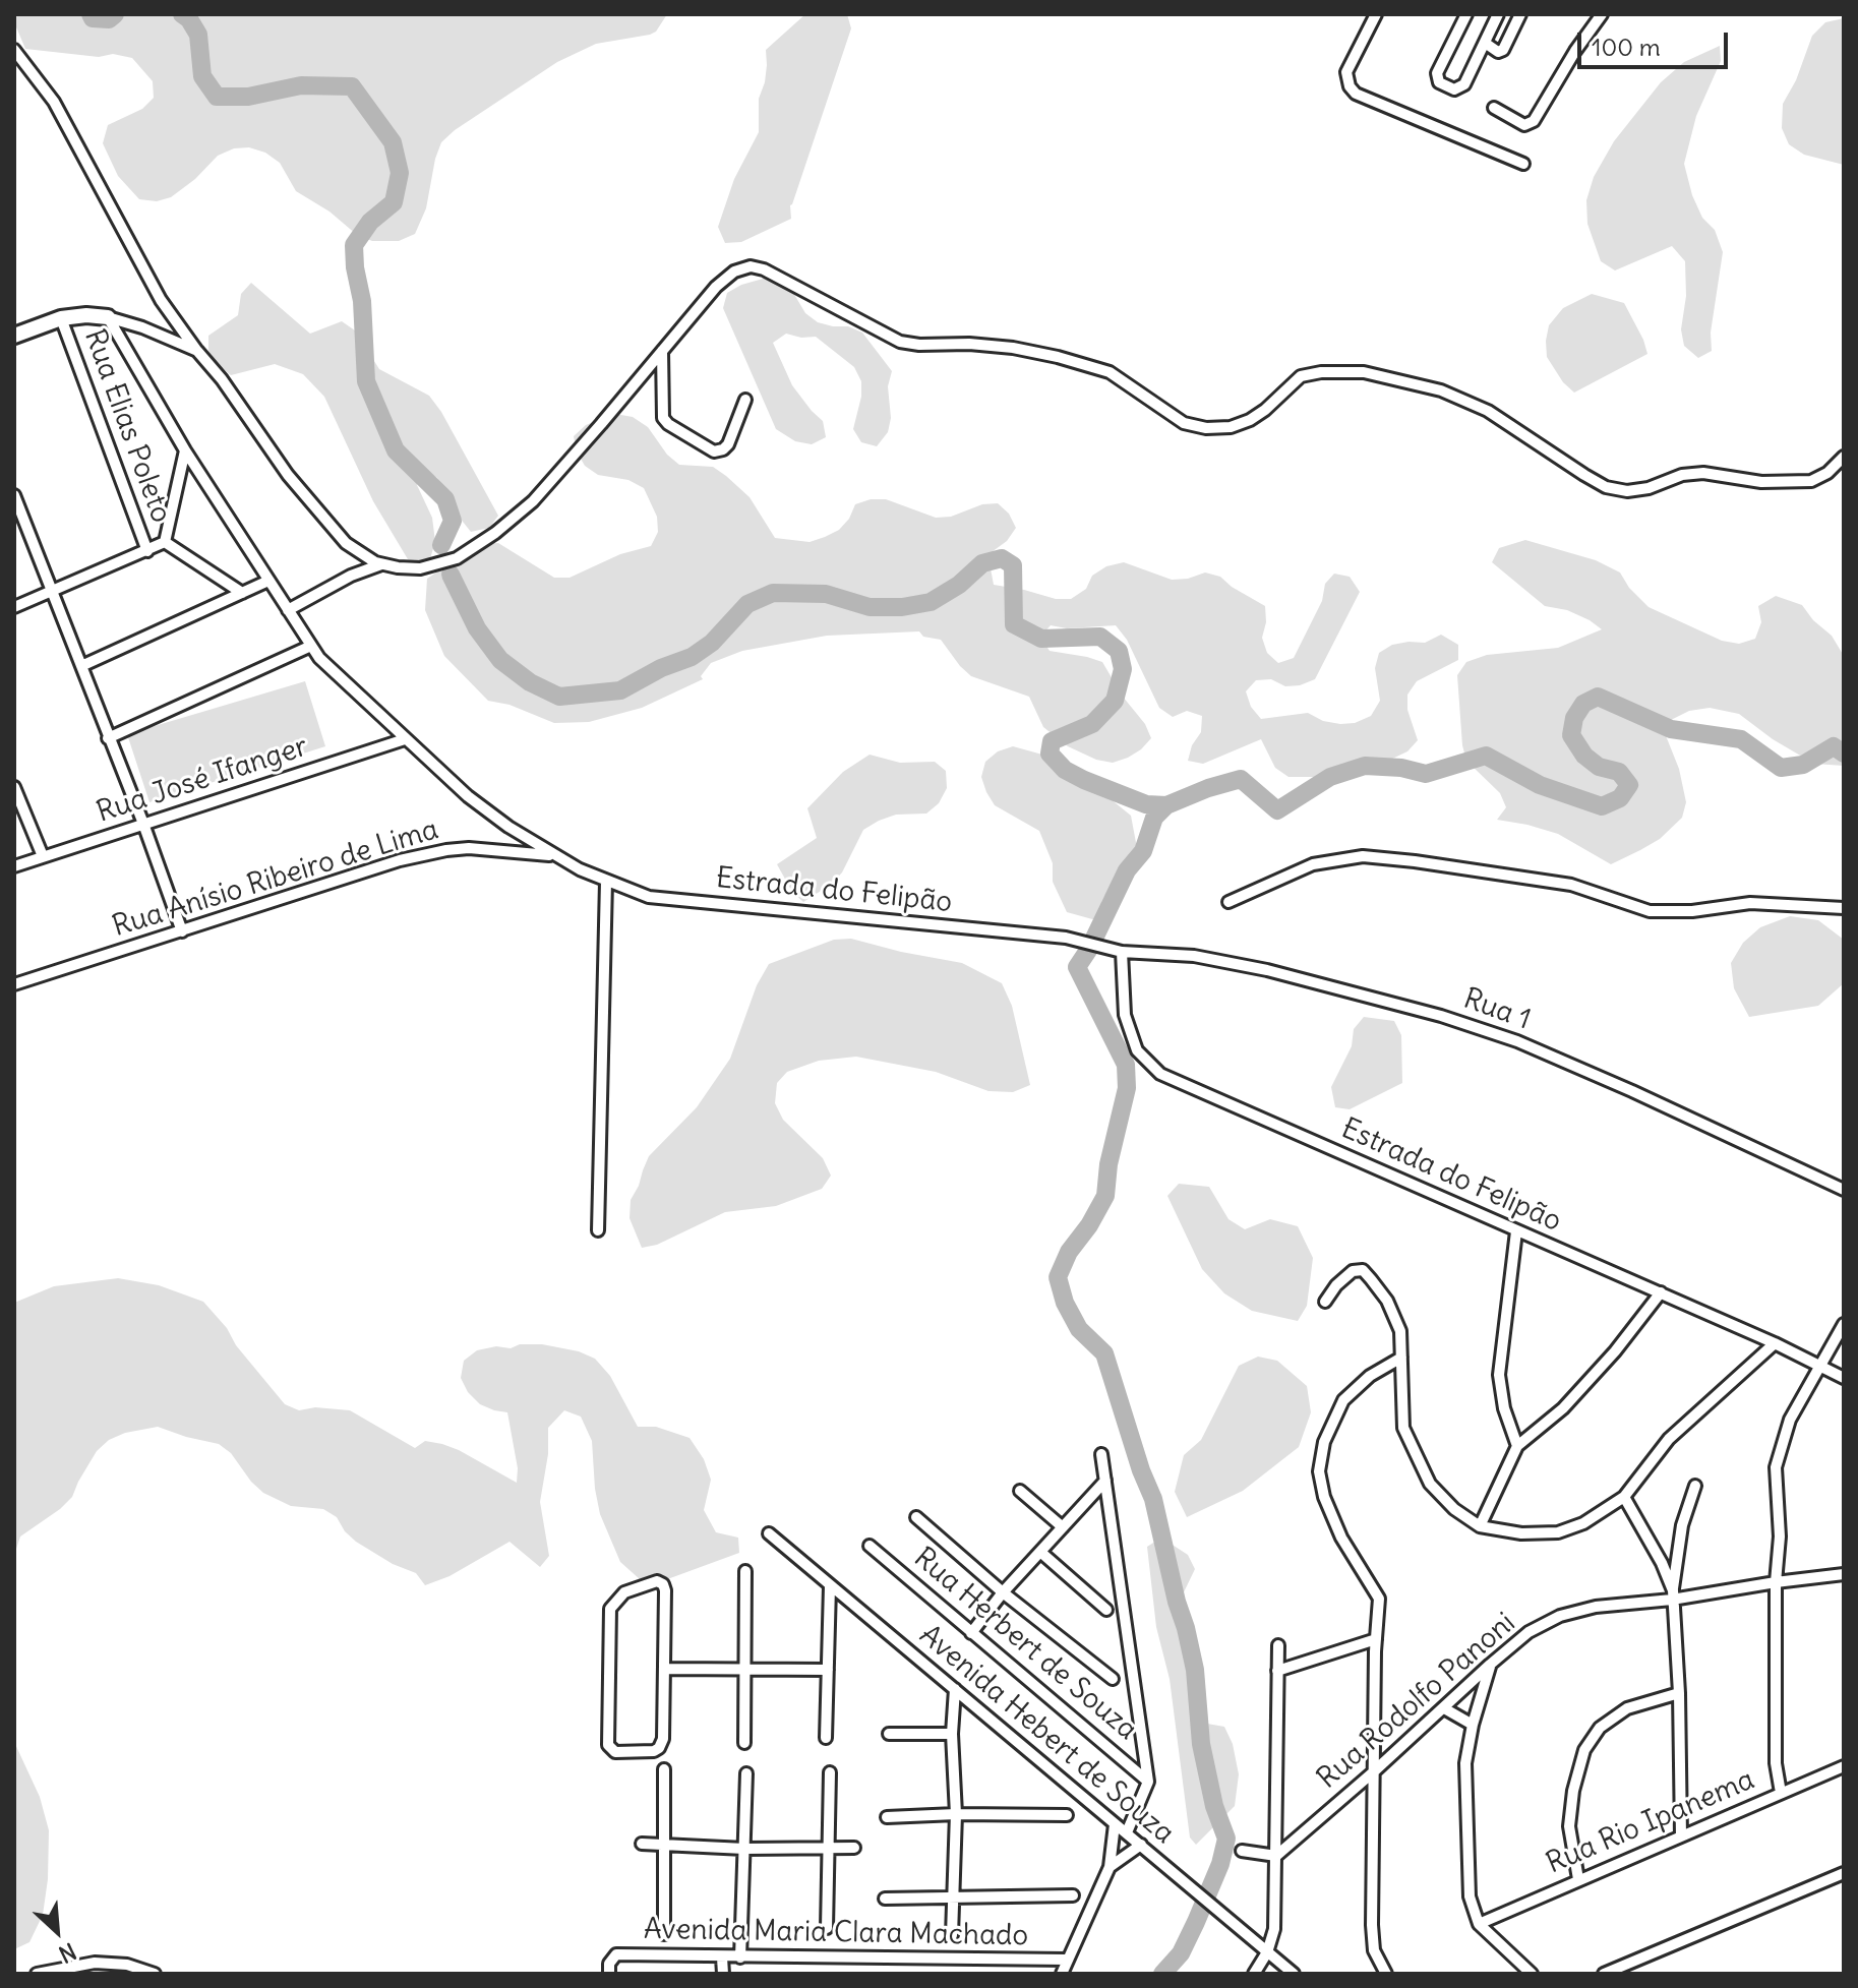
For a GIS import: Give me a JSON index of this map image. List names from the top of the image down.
{
  "streets": {
    "street": [
      "Rua Elias Poleto",
      "Rua José Ifanger",
      "Rua Anísio Ribeiro de Lima",
      "Estrada do Felipão",
      "Rua 1",
      "Rua Herbert de Souza",
      "Rua Rodolfo Panoni",
      "Avenida Hebert de Souza",
      "Rua Rio Ipanema",
      "Avenida Maria Clara Machado"
    ]
  },
  "crossings": [
    ["Rua Anísio Ribeiro de Lima", "Estrada do Felipão"],
    ["Estrada do Felipão", "Rua 1"]
  ],
  "scale_bar": "100 m",
  "north": "bottom right"
}
